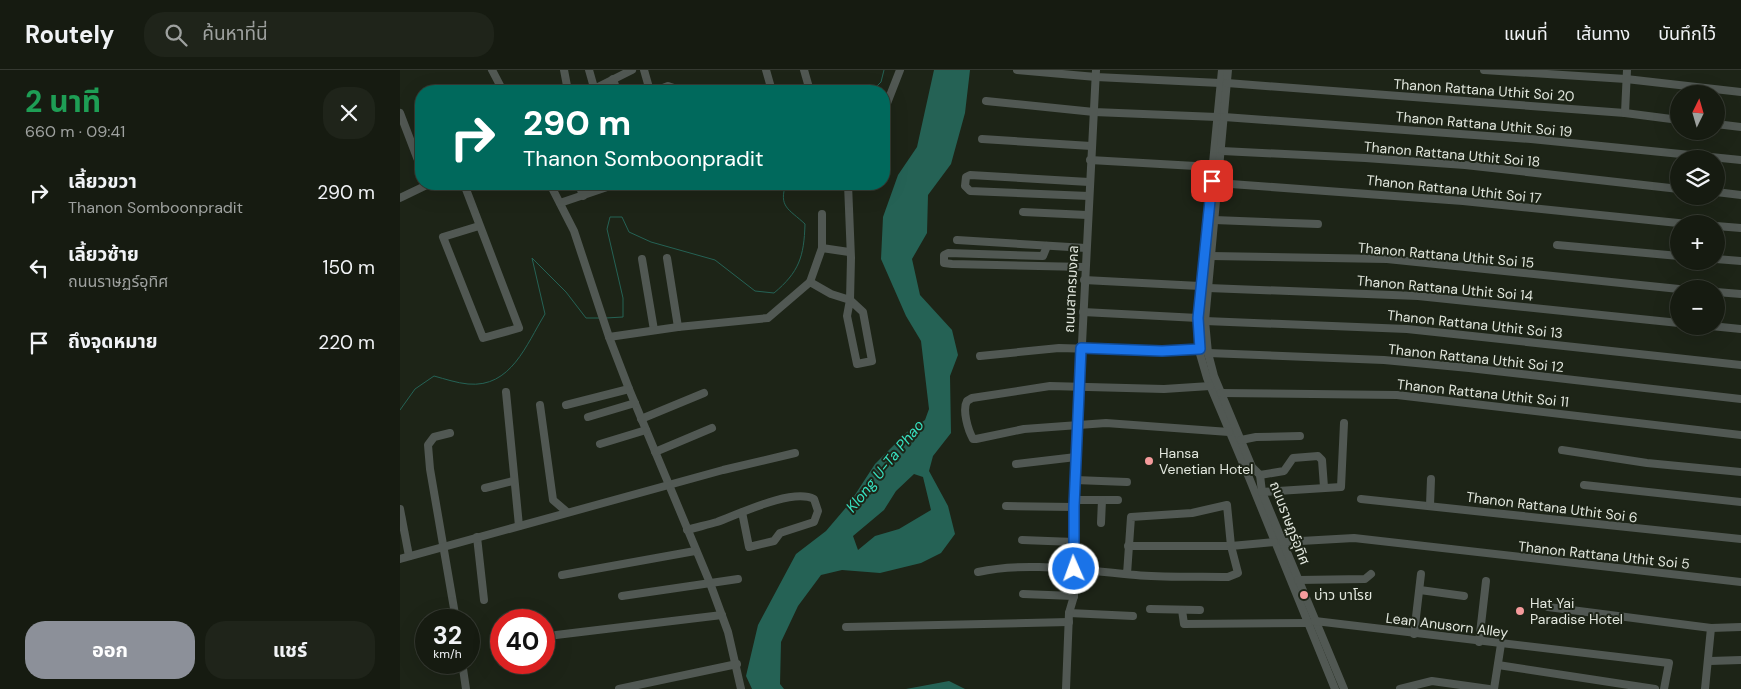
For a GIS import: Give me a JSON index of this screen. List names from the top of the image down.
{
  "streets": {
    "street": [
      "Thanon Rattana Uthit Soi 20",
      "Thanon Rattana Uthit Soi 19",
      "Thanon Rattana Uthit Soi 18",
      "Thanon Rattana Uthit Soi 17",
      "Thanon Rattana Uthit Soi 15",
      "Thanon Rattana Uthit Soi 14",
      "ถนนสาครมงคล",
      "Thanon Rattana Uthit Soi 13",
      "Thanon Rattana Uthit Soi 12",
      "Thanon Rattana Uthit Soi 11",
      "Thanon Rattana Uthit Soi 6",
      "ถนนราษฏร์อุทิศ",
      "Thanon Rattana Uthit Soi 5",
      "Lean Anusorn Alley"
    ]
  },
  "crossings": [
    ["Thanon Rattana Uthit Soi 20", "ถนนสาครมงคล"],
    ["Thanon Rattana Uthit Soi 20", "ถนนราษฏร์อุทิศ"],
    ["Thanon Rattana Uthit Soi 19", "ถนนสาครมงคล"],
    ["Thanon Rattana Uthit Soi 19", "ถนนราษฏร์อุทิศ"],
    ["Thanon Rattana Uthit Soi 18", "ถนนราษฏร์อุทิศ"],
    ["Thanon Rattana Uthit Soi 17", "ถนนราษฏร์อุทิศ"],
    ["Thanon Rattana Uthit Soi 15", "ถนนราษฏร์อุทิศ"],
    ["Thanon Rattana Uthit Soi 14", "ถนนสาครมงคล"],
    ["Thanon Rattana Uthit Soi 14", "ถนนราษฏร์อุทิศ"],
    ["ถนนสาครมงคล", "Thanon Rattana Uthit Soi 13"],
    ["Thanon Rattana Uthit Soi 13", "ถนนราษฏร์อุทิศ"],
    ["Thanon Rattana Uthit Soi 12", "ถนนราษฏร์อุทิศ"],
    ["Thanon Rattana Uthit Soi 11", "ถนนราษฏร์อุทิศ"],
    ["ถนนราษฏร์อุทิศ", "Thanon Rattana Uthit Soi 5"],
    ["ถนนราษฏร์อุทิศ", "Lean Anusorn Alley"]
  ],
  "water": ["Klong U-Ta Phao"],
  "places": ["Hansa Venetian Hotel", "บ่าว บาโรย", "Hat Yai Paradise Hotel"],
  "north": "top",
  "page": {
    "header": "Routely",
    "search": "ค้นหาที่นี่",
    "nav": ["แผนที่", "เส้นทาง", "บันทึกไว้"],
    "heading": ["2 นาที", "660 m · 09:41"],
    "map_buttons": ["+", "−"],
    "turn": ["290 m", "Thanon Somboonpradit"],
    "list": [
      {
        "name": "เลี้ยวขวา",
        "note": "Thanon Somboonpradit",
        "value": "290 m"
      },
      {
        "name": "เลี้ยวซ้าย",
        "note": "ถนนราษฏร์อุทิศ",
        "value": "150 m"
      },
      {
        "name": "ถึงจุดหมาย",
        "value": "220 m"
      }
    ],
    "speed": "32 km/h",
    "limit": "40",
    "buttons": ["ออก", "แชร์"]
  }
}
